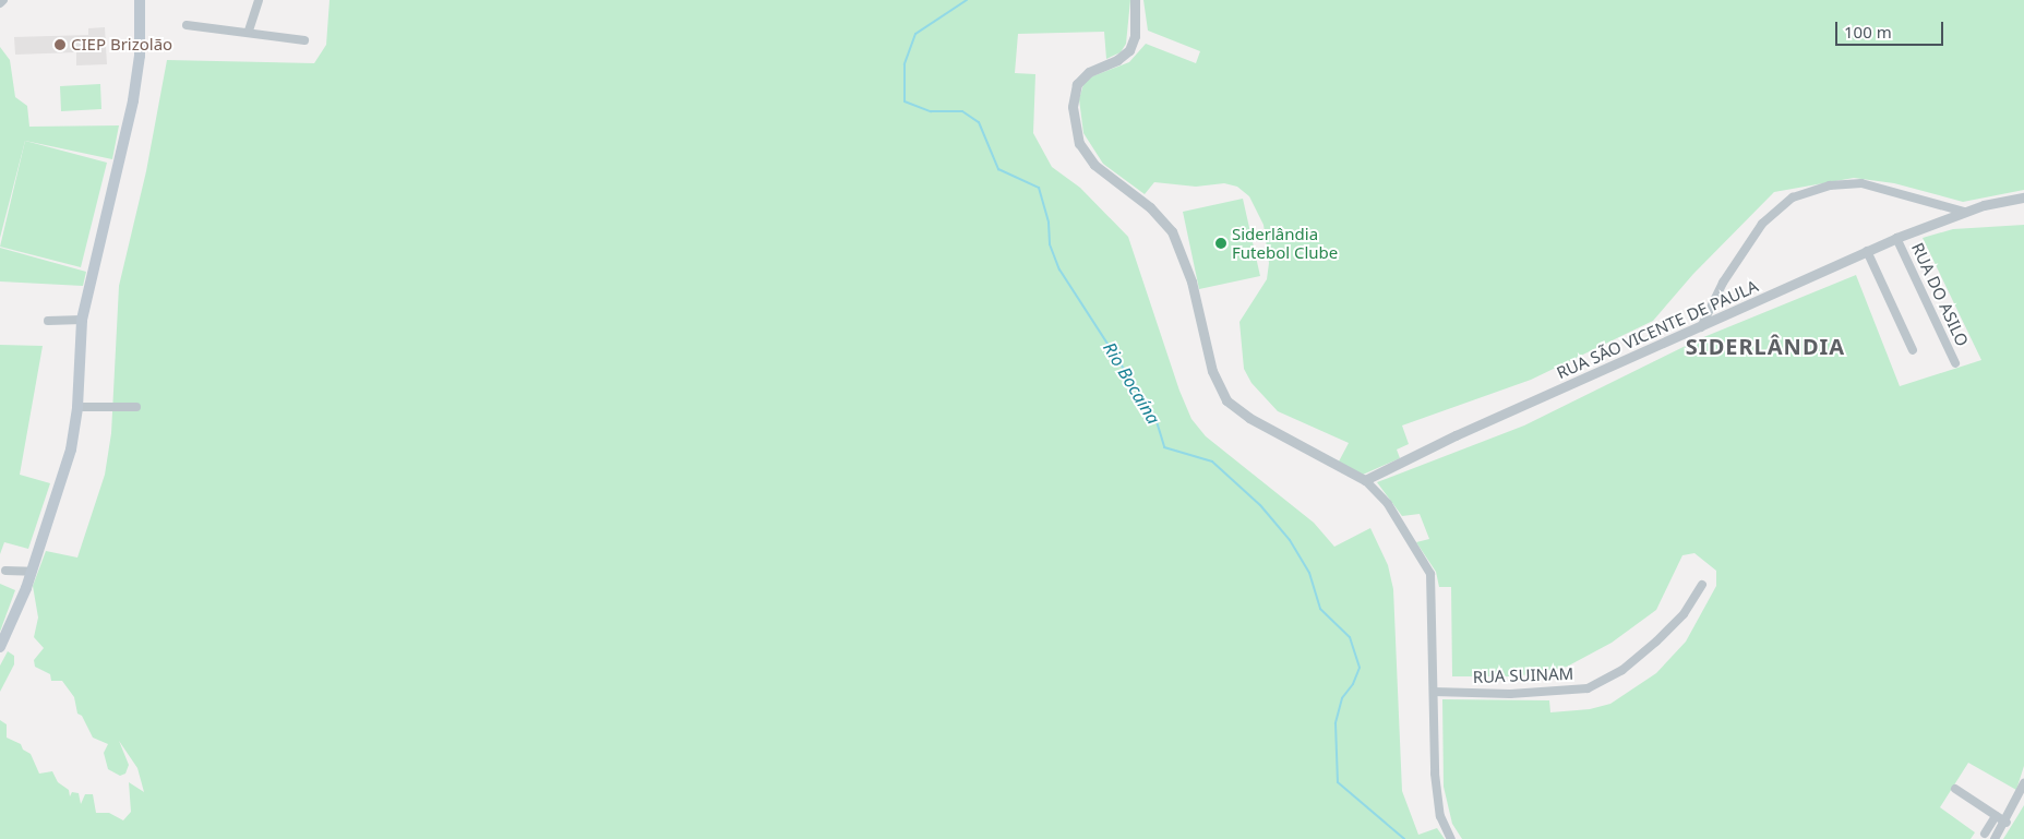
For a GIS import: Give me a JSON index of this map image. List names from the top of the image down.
{
  "streets": {
    "street": ["RUA DO ASILO", "RUA SÃO VICENTE DE PAULA", "RUA SUINAM"]
  },
  "crossings": [
    ["RUA DO ASILO", "RUA SÃO VICENTE DE PAULA"]
  ],
  "districts": ["SIDERLÂNDIA"],
  "water": ["Rio Bocaína"],
  "places": ["CIEP Brizolão", "Siderlândia Futebol Clube"],
  "scale_bar": "100 m"
}
